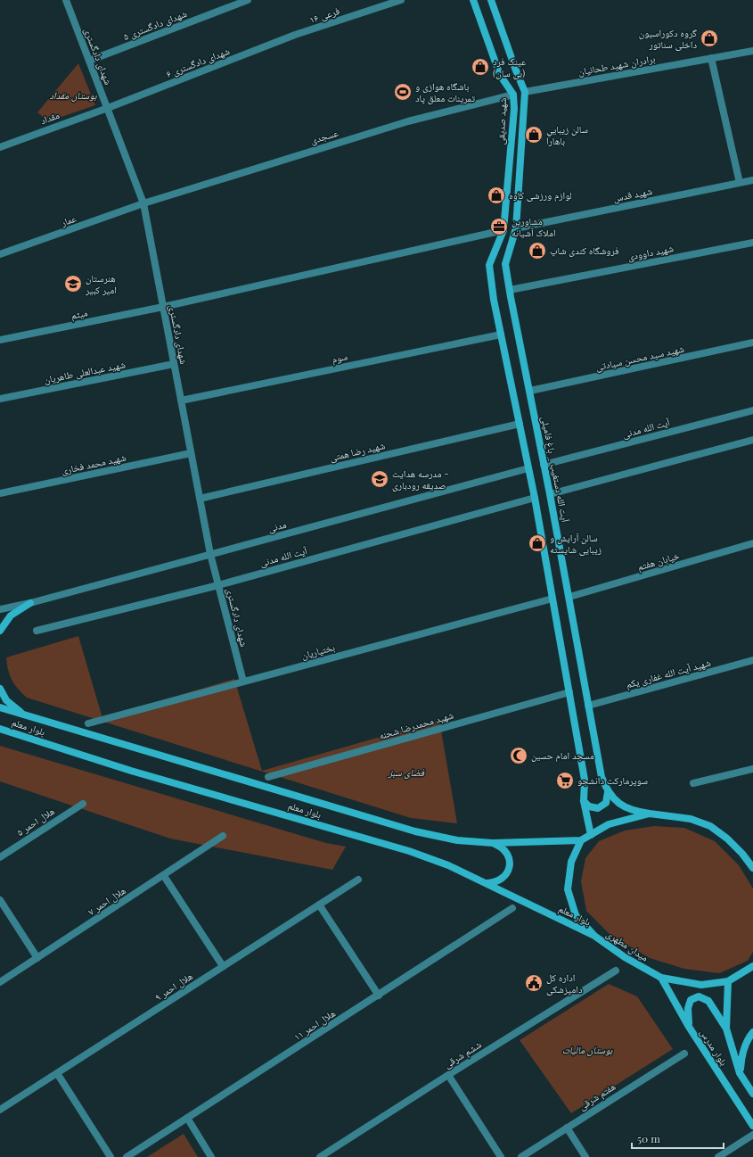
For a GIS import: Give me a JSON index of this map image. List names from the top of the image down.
{
  "streets": {
    "street": [
      "فرعی ۱۶",
      "شهدای دادگستری ۵",
      "شهدای دادگستری",
      "شهدای دادگستری ۶",
      "برادران شهید طحانیان",
      "مقداد",
      "شهید صدیقی",
      "عسجدی",
      "شهید قدس",
      "عمار",
      "شهید داوودی",
      "میثم",
      "سوم",
      "شهید سید محسن سیادتی",
      "شهید عبدالعلی طاهریان",
      "آیت الله مدنی",
      "شهید رضا همتی",
      "شهید محمد فخاری",
      "آیت الله دستغیب _ باغ فامیلی",
      "مدنی",
      "خیابان هفتم",
      "بختیاریان",
      "شهید آیت الله غفاری یکم",
      "شهید محمدرضا شحنه",
      "بلوار معلم",
      "هلال احمر ۵",
      "هلال احمر ۷",
      "میدان مطهری",
      "هلال احمر ۹",
      "هلال احمر ۱۱",
      "بلوار مدرس",
      "ششم شرقی",
      "هفتم شرقی"
    ]
  },
  "crossings": [
    ["فرعی ۱۶", "شهدای دادگستری ۶"],
    ["شهدای دادگستری ۵", "شهدای دادگستری"],
    ["شهدای دادگستری", "شهدای دادگستری ۶"],
    ["شهدای دادگستری", "مقداد"],
    ["شهدای دادگستری", "عسجدی"],
    ["شهدای دادگستری", "عمار"],
    ["شهدای دادگستری", "میثم"],
    ["شهدای دادگستری", "سوم"],
    ["شهدای دادگستری", "شهید عبدالعلی طاهریان"],
    ["شهدای دادگستری", "آیت الله مدنی"],
    ["شهدای دادگستری", "شهید رضا همتی"],
    ["شهدای دادگستری", "شهید محمد فخاری"],
    ["شهدای دادگستری", "مدنی"],
    ["شهدای دادگستری", "بختیاریان"],
    ["شهدای دادگستری ۶", "مقداد"],
    ["برادران شهید طحانیان", "شهید صدیقی"],
    ["شهید صدیقی", "عسجدی"],
    ["شهید صدیقی", "شهید قدس"],
    ["شهید صدیقی", "میثم"],
    ["شهید صدیقی", "آیت الله دستغیب _ باغ فامیلی"],
    ["عسجدی", "عمار"],
    ["شهید قدس", "آیت الله دستغیب _ باغ فامیلی"],
    ["شهید داوودی", "آیت الله دستغیب _ باغ فامیلی"],
    ["شهید سید محسن سیادتی", "آیت الله دستغیب _ باغ فامیلی"],
    ["آیت الله مدنی", "آیت الله دستغیب _ باغ فامیلی"],
    ["آیت الله دستغیب _ باغ فامیلی", "خیابان هفتم"],
    ["آیت الله دستغیب _ باغ فامیلی", "شهید آیت الله غفاری یکم"],
    ["بلوار معلم", "میدان مطهری"],
    ["میدان مطهری", "بلوار مدرس"]
  ],
  "parks": ["بوستان مقداد", "فضای سبز", "بوستان مالیات"],
  "places": {
    "shop": [
      "گروه دکوراسیون داخلی سناتور",
      "عینک فرد (بی سان)",
      "سالن زيبايي باهارا",
      "لوازم ورزشی کاوه",
      "فروشگاه کندی شاپ",
      "سالن آرایش و زیبایی شایسته"
    ],
    "sports": ["باشگاه هوازی و تمرینات معلق پاد"],
    "office": ["مشاورین املاک آشیانه"],
    "school or university": ["هنرستان امیر کبیر", "مدرسه هدایت - صدیقه رودباری"],
    "mosque": ["مسجد امام حسین"],
    "supermarket": ["سوپرمارکت دانشجو"],
    "public building": ["اداره کل دامپزشکی"]
  },
  "scale_bar": "50 m"
}
